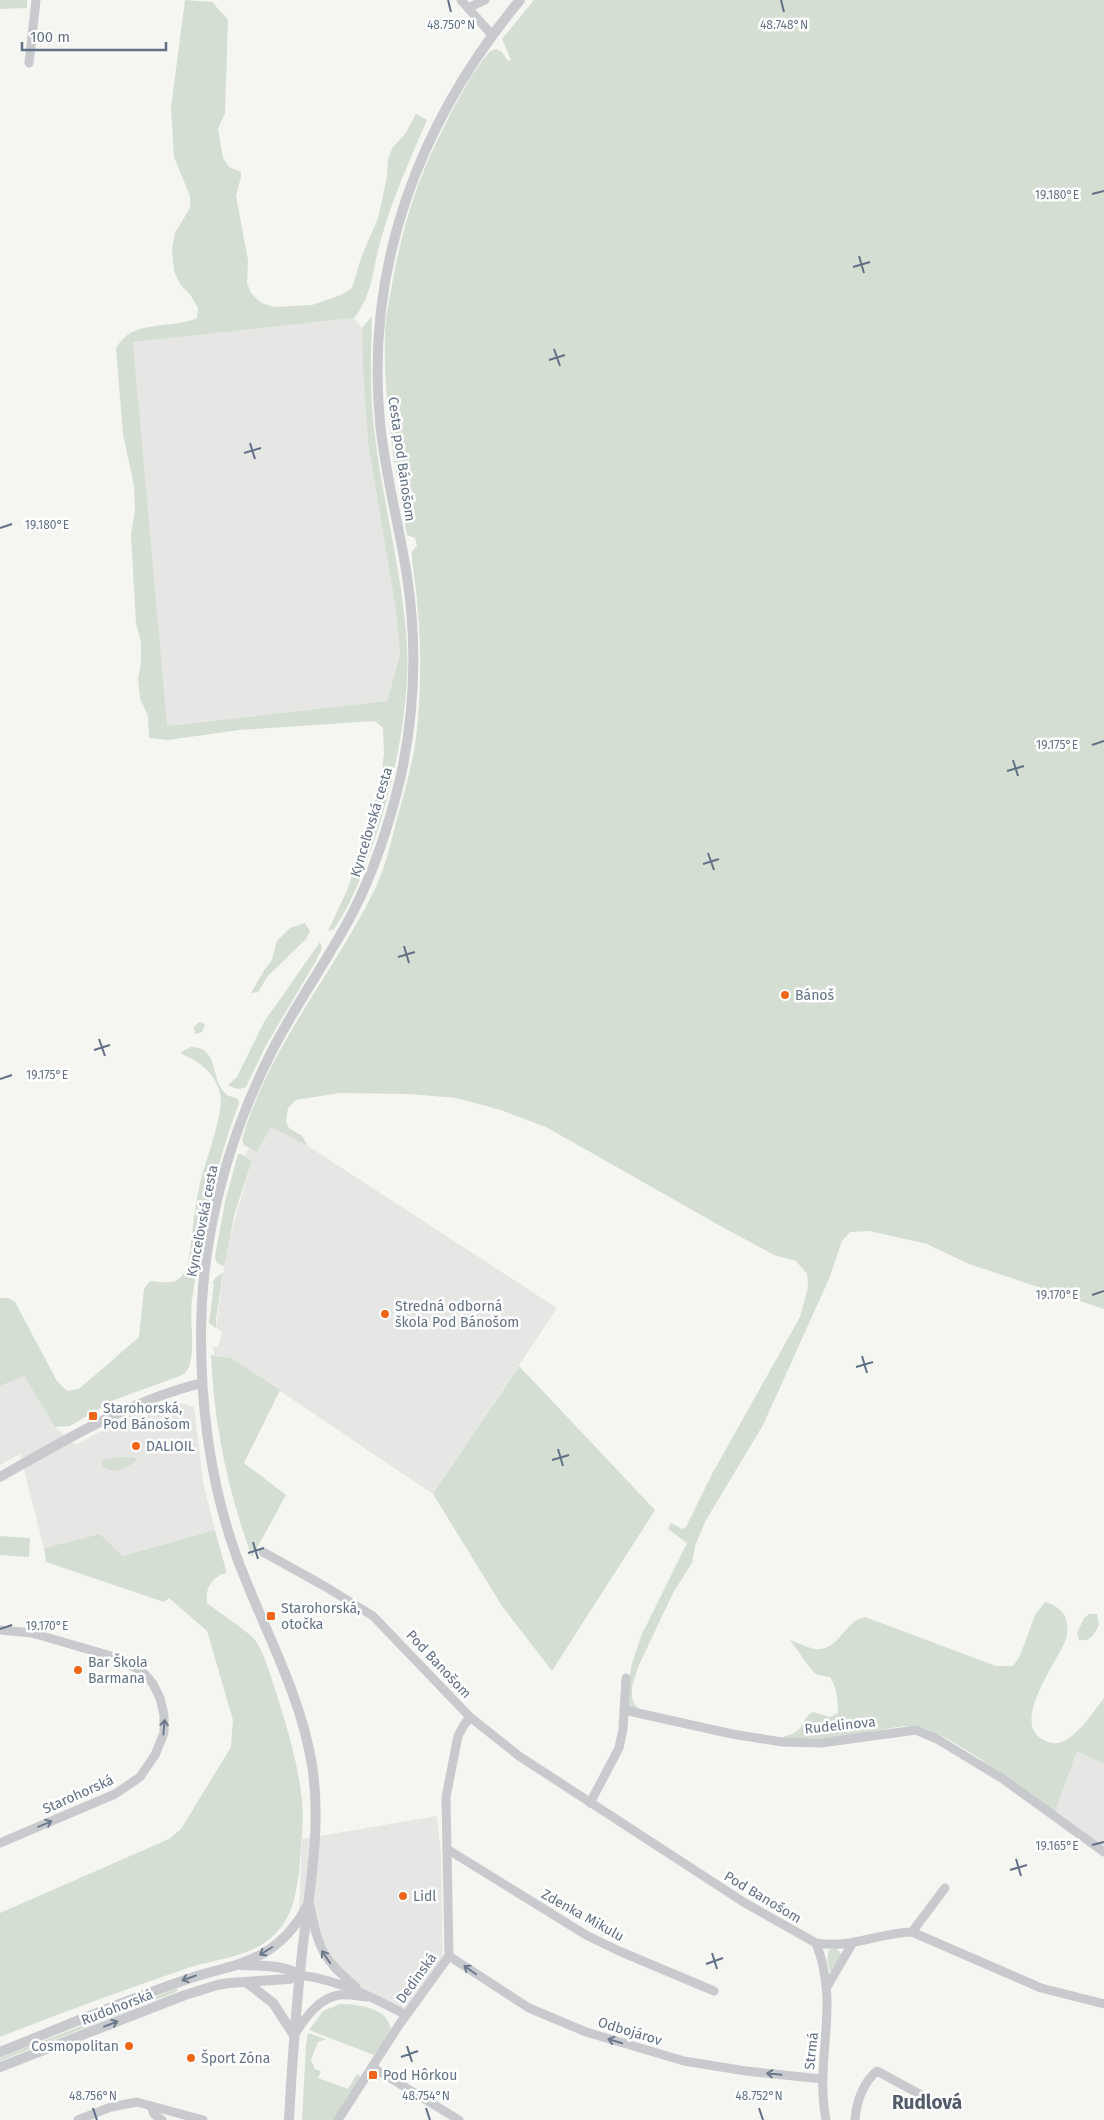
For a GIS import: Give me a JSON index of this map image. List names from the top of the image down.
{
  "streets": {
    "street": [
      "Cesta pod Bánošom",
      "Kynceľovská cesta",
      "Pod Banošom",
      "Rudelinova",
      "Starohorská",
      "Zdenka Mikulu",
      "Dedinská",
      "Rudohorská",
      "Odbojárov",
      "Strmá"
    ]
  },
  "crossings": [
    ["Cesta pod Bánošom", "Kynceľovská cesta"],
    ["Kynceľovská cesta", "Rudohorská"],
    ["Pod Banošom", "Dedinská"],
    ["Pod Banošom", "Strmá"],
    ["Zdenka Mikulu", "Dedinská"],
    ["Dedinská", "Odbojárov"],
    ["Odbojárov", "Strmá"]
  ],
  "one_way": ["Odbojárov"],
  "districts": ["Rudlová"],
  "places": {
    "other": [
      "Bánoš",
      "Stredná odborná škola Pod Bánošom",
      "DALIOIL",
      "Bar Škola Barmana",
      "Lidl",
      "Cosmopolitan",
      "Šport Zóna"
    ],
    "transit": ["Starohorská, Pod Bánošom", "Starohorská, otočka", "Pod Hôrkou"]
  },
  "scale_bar": "100 m",
  "coordinates": [
    "48.750°N",
    "48.748°N",
    "19.180°E",
    "19.175°E",
    "19.170°E",
    "19.165°E",
    "48.756°N",
    "48.754°N",
    "48.752°N"
  ]
}
